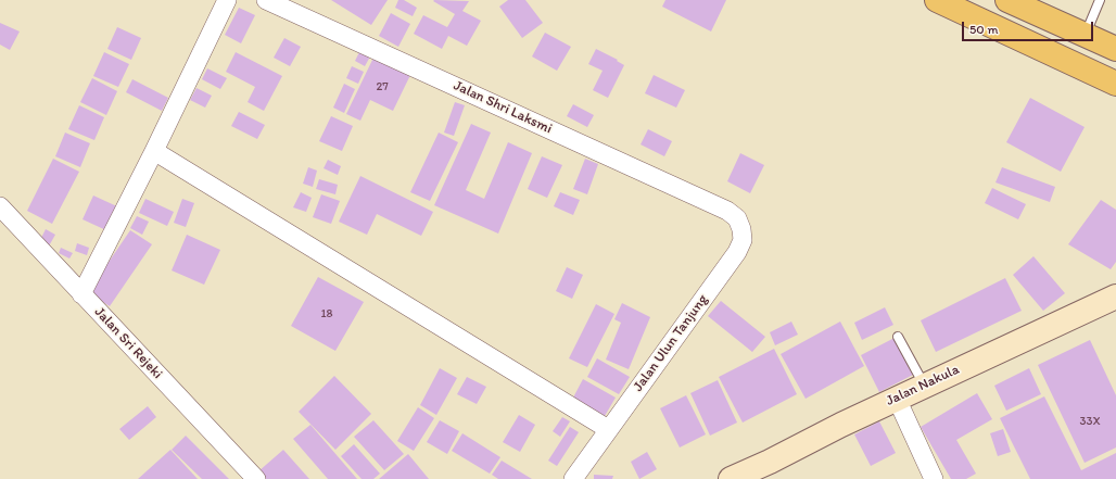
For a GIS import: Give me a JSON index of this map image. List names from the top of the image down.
{
  "streets": {
    "main road": ["Jalan Nakula"],
    "street": ["Jalan Shri Laksmi", "Jalan Sri Rejeki", "Jalan Ulun Tanjung"]
  },
  "crossings": [
    ["Jalan Shri Laksmi", "Jalan Ulun Tanjung"]
  ],
  "house_numbers": ["27", "18", "33X"],
  "scale_bar": "50 m"
}
